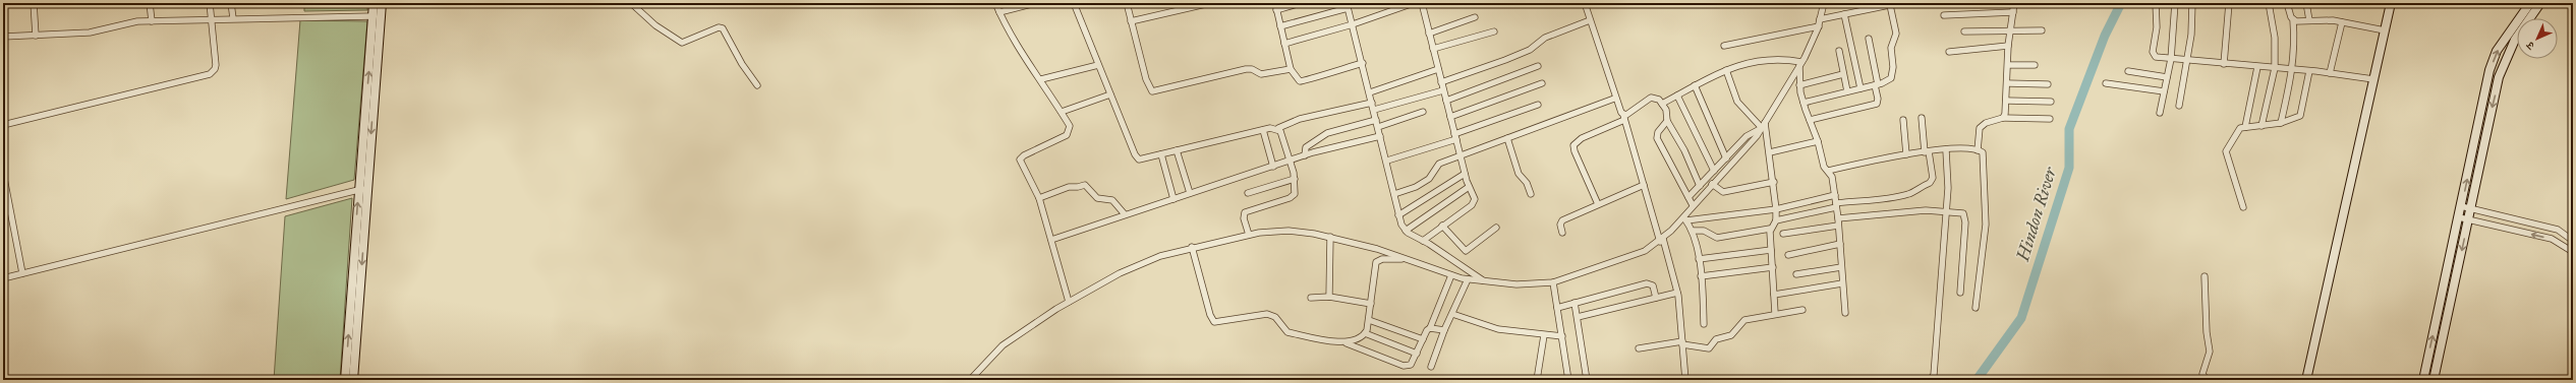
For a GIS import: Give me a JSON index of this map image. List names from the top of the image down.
{
  "water": ["Hindon River"],
  "north": "bottom left"
}
